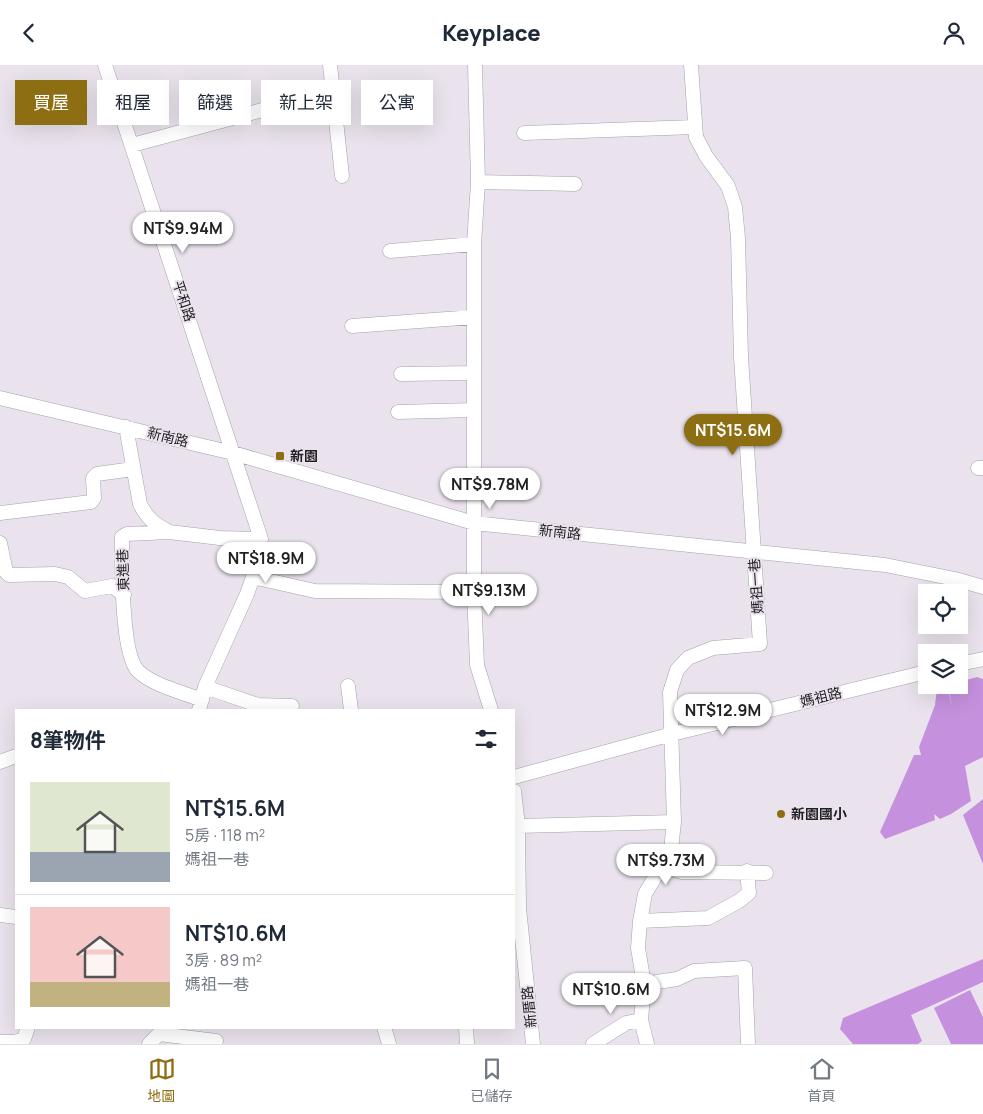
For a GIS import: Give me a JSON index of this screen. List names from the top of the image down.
{
  "streets": {
    "street": [
      "平和路",
      "新南路",
      "東進巷",
      "媽祖一巷",
      "媽祖路",
      "新厝路"
    ]
  },
  "crossings": [
    ["平和路", "新南路"],
    ["平和路", "東進巷"],
    ["新南路", "媽祖一巷"],
    ["媽祖一巷", "媽祖路"]
  ],
  "places": {
    "transit": ["新園"],
    "other": ["新園國小"]
  },
  "page": {
    "header": "Keyplace",
    "chip": [
      "買屋",
      "租屋",
      "篩選",
      "新上架",
      "公寓"
    ],
    "price": [
      "NT$9.94M",
      "NT$15.6M",
      "NT$9.78M",
      "NT$18.9M",
      "NT$9.13M",
      "NT$12.9M",
      "NT$9.73M",
      "NT$10.6M"
    ],
    "heading": "8筆物件",
    "list": [
      {
        "name": "NT$15.6M",
        "note": "5房 · 118 m² · 媽祖一巷"
      },
      {
        "name": "NT$10.6M",
        "note": "3房 · 89 m² · 媽祖一巷"
      }
    ],
    "tabs": ["地圖", "已儲存", "首頁"]
  }
}
